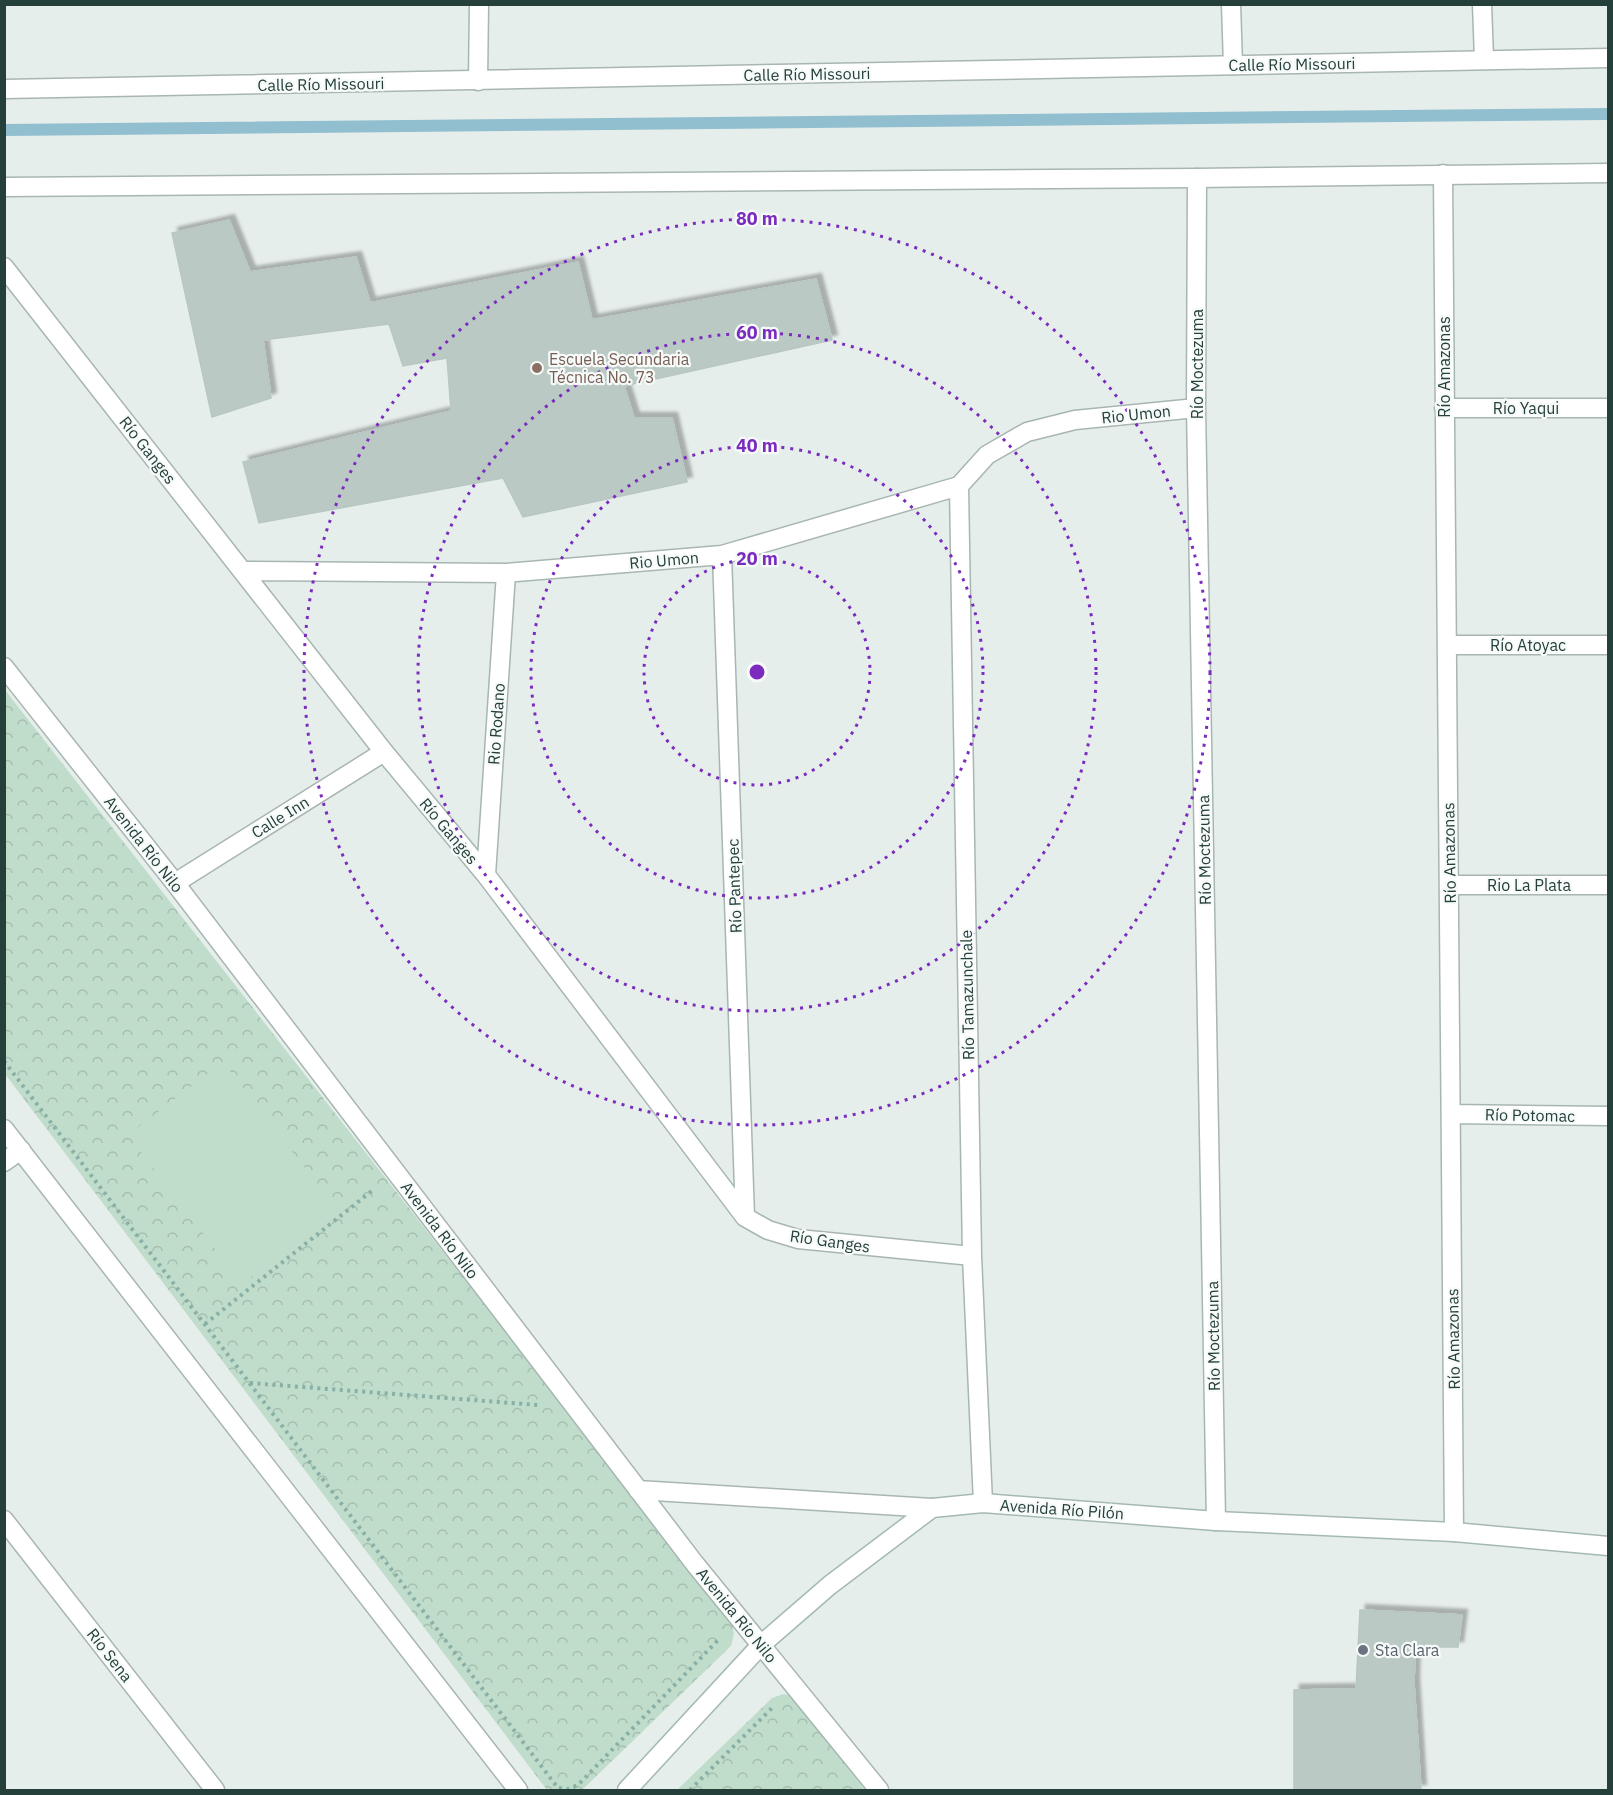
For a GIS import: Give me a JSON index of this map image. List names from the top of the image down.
{
  "streets": {
    "street": [
      "Calle Río Missouri",
      "Río Moctezuma",
      "Río Amazonas",
      "Río Yaqui",
      "Rio Umon",
      "Río Ganges",
      "Río Atoyac",
      "Rio Rodano",
      "Calle Inn",
      "Avenida Río Nilo",
      "Rio La Plata",
      "Río Pantepec",
      "Río Tamazunchale",
      "Río Potomac",
      "Avenida Río Pilón",
      "Río Sena"
    ]
  },
  "crossings": [
    ["Río Moctezuma", "Rio Umon"],
    ["Río Moctezuma", "Avenida Río Pilón"],
    ["Río Amazonas", "Río Yaqui"],
    ["Río Amazonas", "Río Atoyac"],
    ["Río Amazonas", "Rio La Plata"],
    ["Río Amazonas", "Río Potomac"],
    ["Río Amazonas", "Avenida Río Pilón"],
    ["Rio Umon", "Río Ganges"],
    ["Rio Umon", "Rio Rodano"],
    ["Rio Umon", "Río Pantepec"],
    ["Rio Umon", "Río Tamazunchale"],
    ["Río Ganges", "Rio Rodano"],
    ["Río Ganges", "Calle Inn"],
    ["Río Ganges", "Río Pantepec"],
    ["Río Ganges", "Río Tamazunchale"],
    ["Calle Inn", "Avenida Río Nilo"],
    ["Avenida Río Nilo", "Avenida Río Pilón"],
    ["Río Tamazunchale", "Avenida Río Pilón"]
  ],
  "places": ["Escuela Secundaria Técnica No. 73", "Sta Clara"],
  "rings": [
    "80 m",
    "60 m",
    "40 m",
    "20 m"
  ]
}
